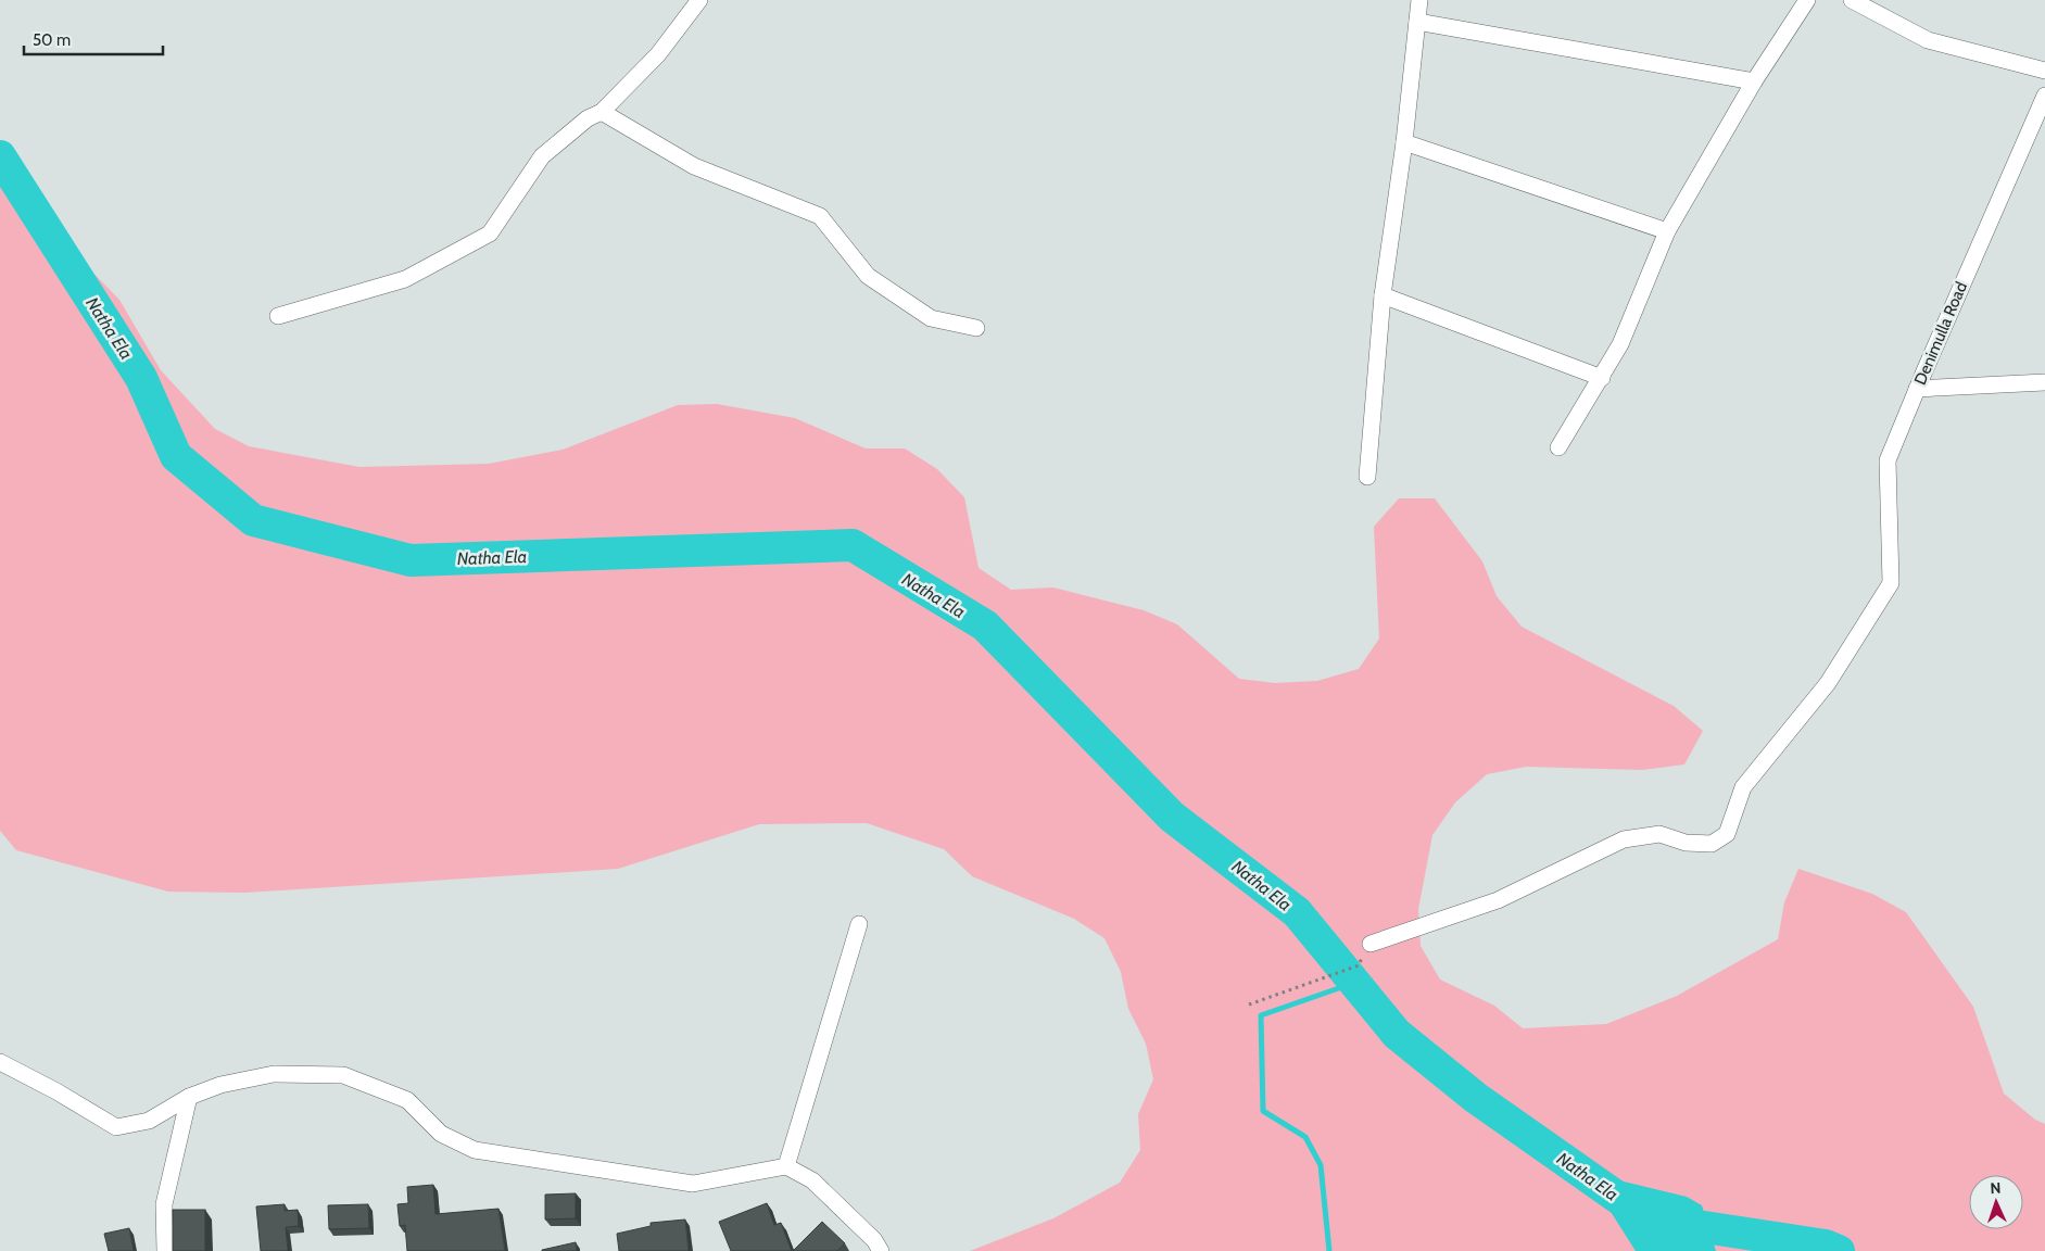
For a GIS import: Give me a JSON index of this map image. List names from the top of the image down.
{
  "streets": {
    "street": ["Denimulla Road"]
  },
  "water": ["Natha Ela"],
  "scale_bar": "50 m",
  "north": "top"
}
